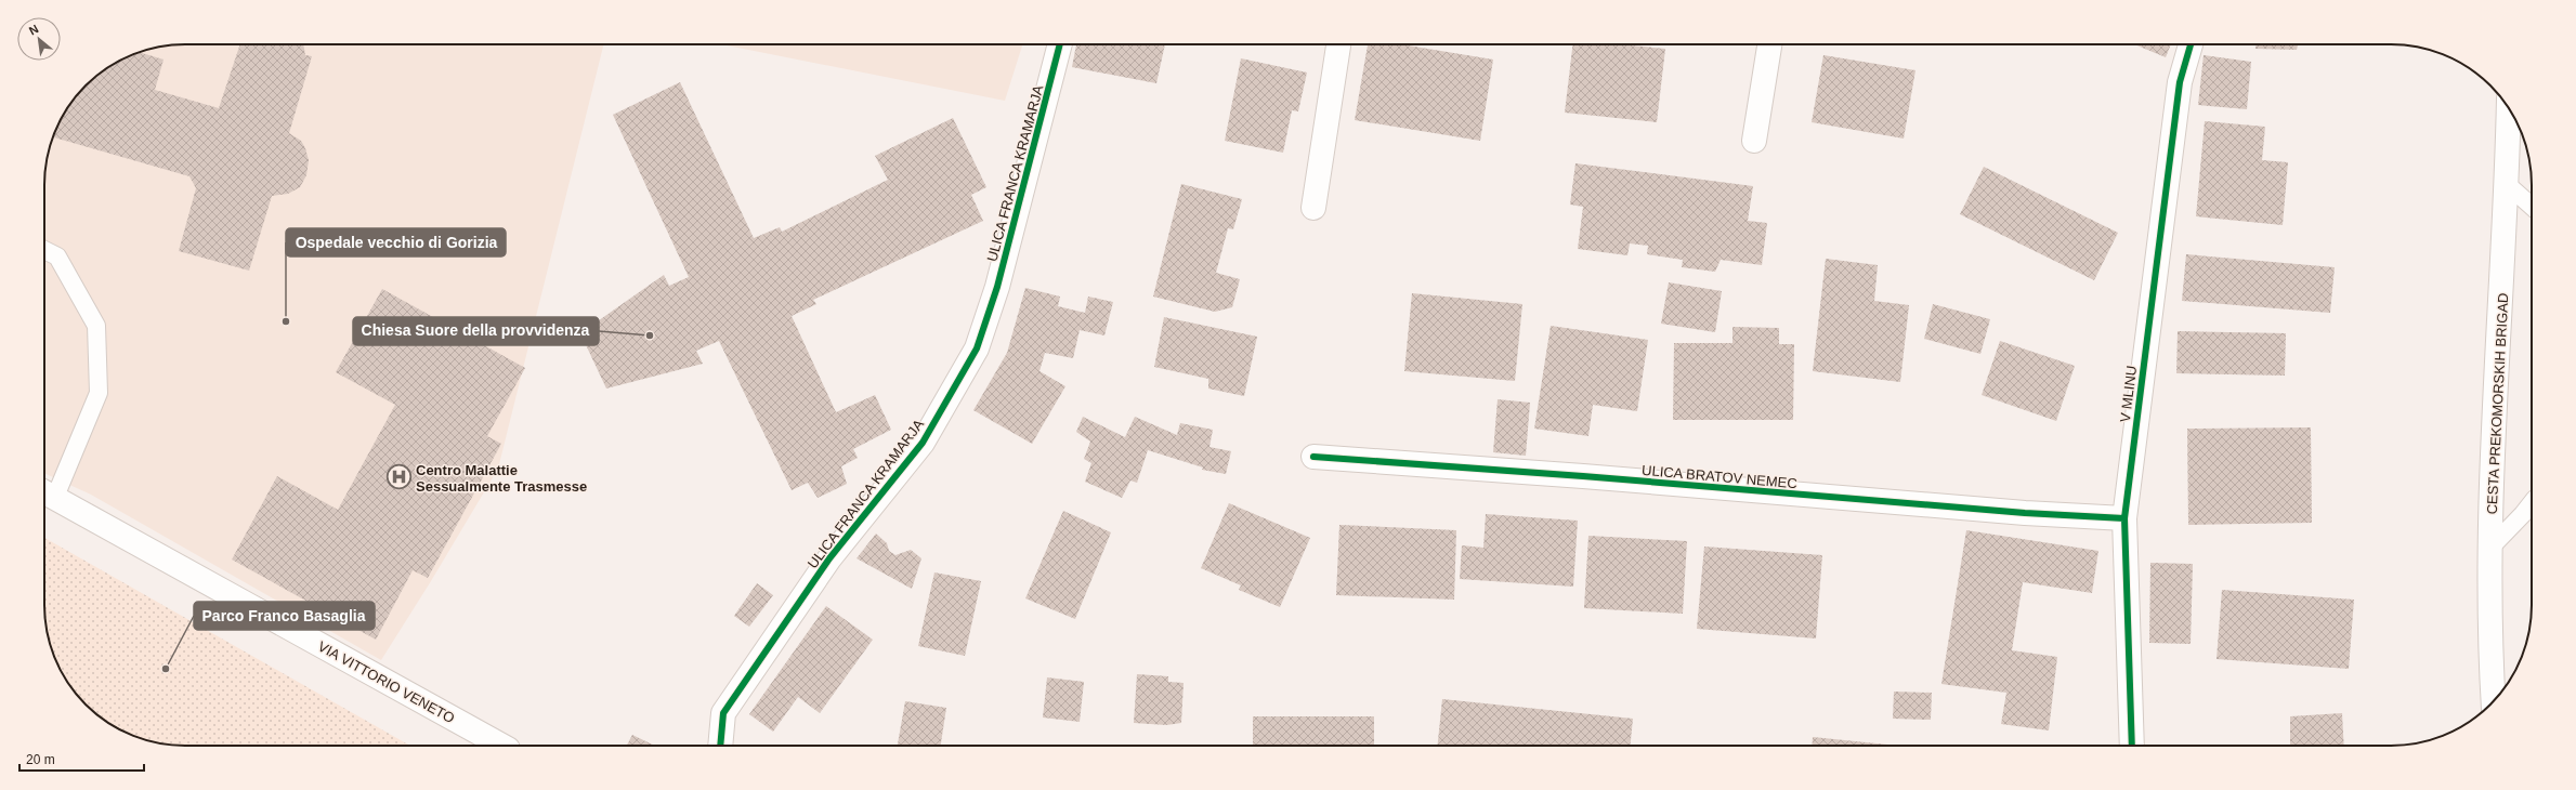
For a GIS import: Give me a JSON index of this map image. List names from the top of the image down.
{
  "streets": {
    "street": [
      "ULICA FRANCA KRAMARJA",
      "V MLINU",
      "CESTA PREKOMORSKIH BRIGAD",
      "ULICA BRATOV NEMEC",
      "VIA VITTORIO VENETO"
    ]
  },
  "crossings": [
    ["V MLINU", "ULICA BRATOV NEMEC"]
  ],
  "places": {
    "other": ["Ospedale vecchio di Gorizia", "Chiesa Suore della provvidenza", "Parco Franco Basaglia"],
    "hospital": ["Centro Malattie Sessualmente Trasmesse"]
  },
  "scale_bar": "20 m",
  "north": "top left"
}
